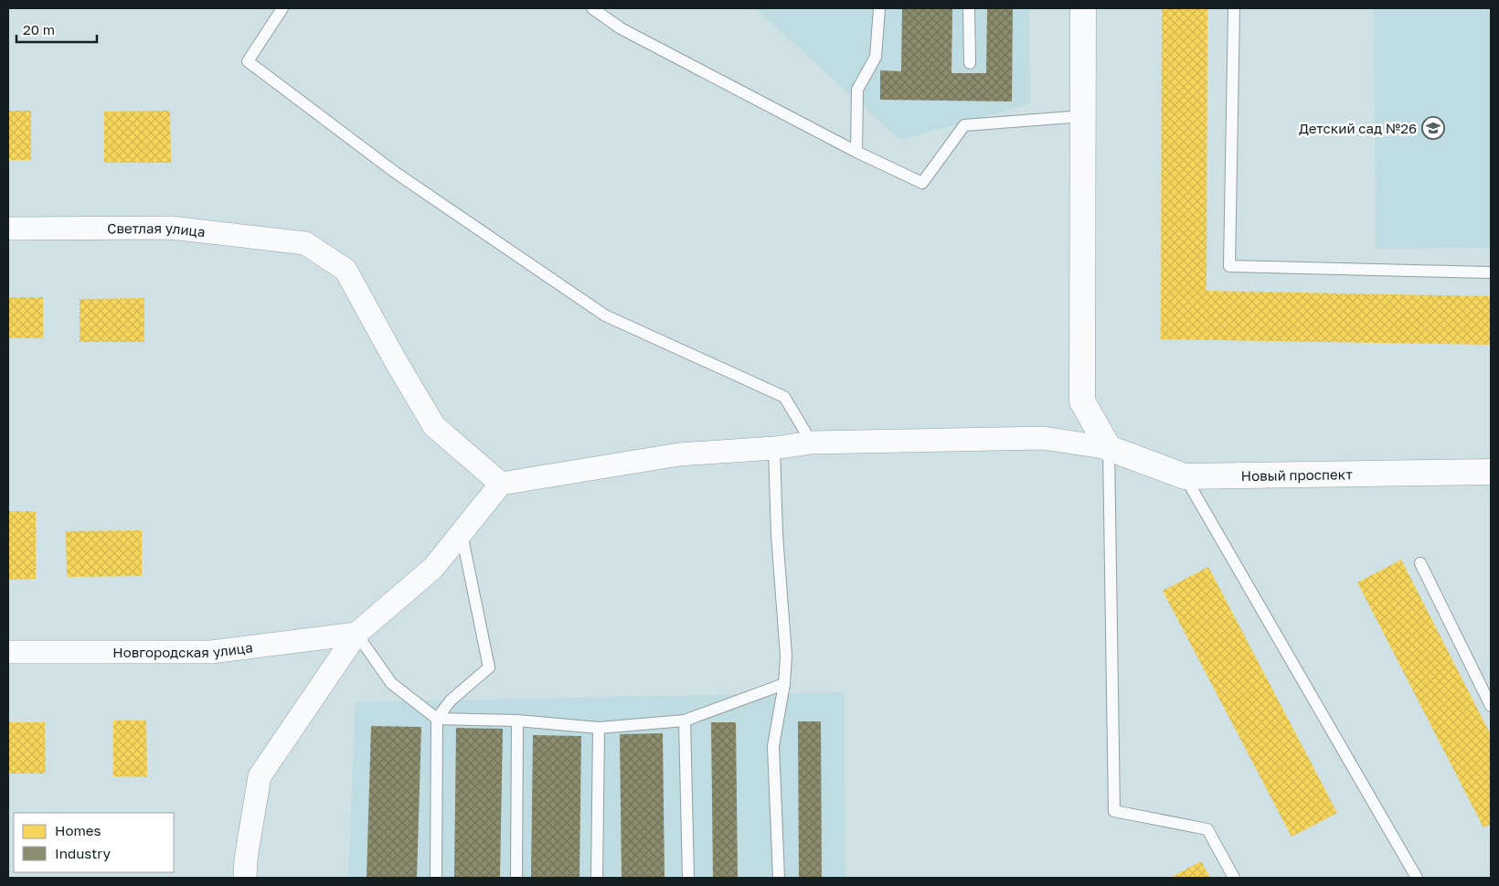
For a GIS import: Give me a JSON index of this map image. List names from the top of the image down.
{
  "streets": {
    "street": ["Светлая улица", "Новый проспект", "Новгородская улица"]
  },
  "places": {
    "school or university": ["Детский сад №26"]
  },
  "legend": ["Homes", "Industry"],
  "scale_bar": "20 m"
}
